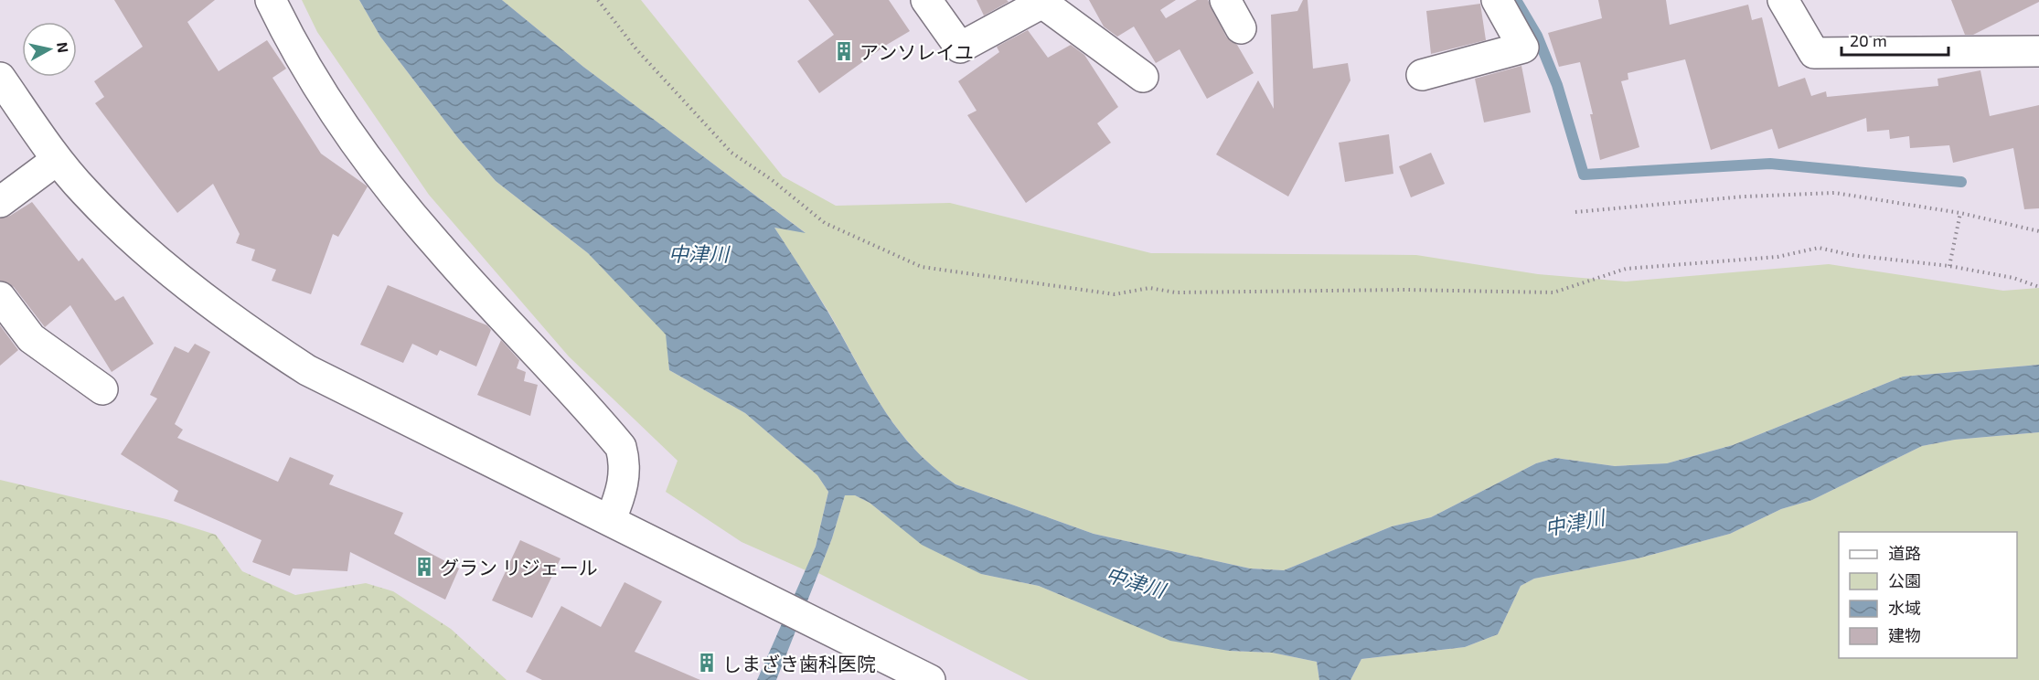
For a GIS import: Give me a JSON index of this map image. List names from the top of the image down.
{
  "water": ["中津川"],
  "places": {
    "building": ["アンソレイユ", "グラン リジェール", "しまざき歯科医院"]
  },
  "legend": [
    "道路",
    "公園",
    "水域",
    "建物"
  ],
  "scale_bar": "20 m",
  "north": "right"
}
